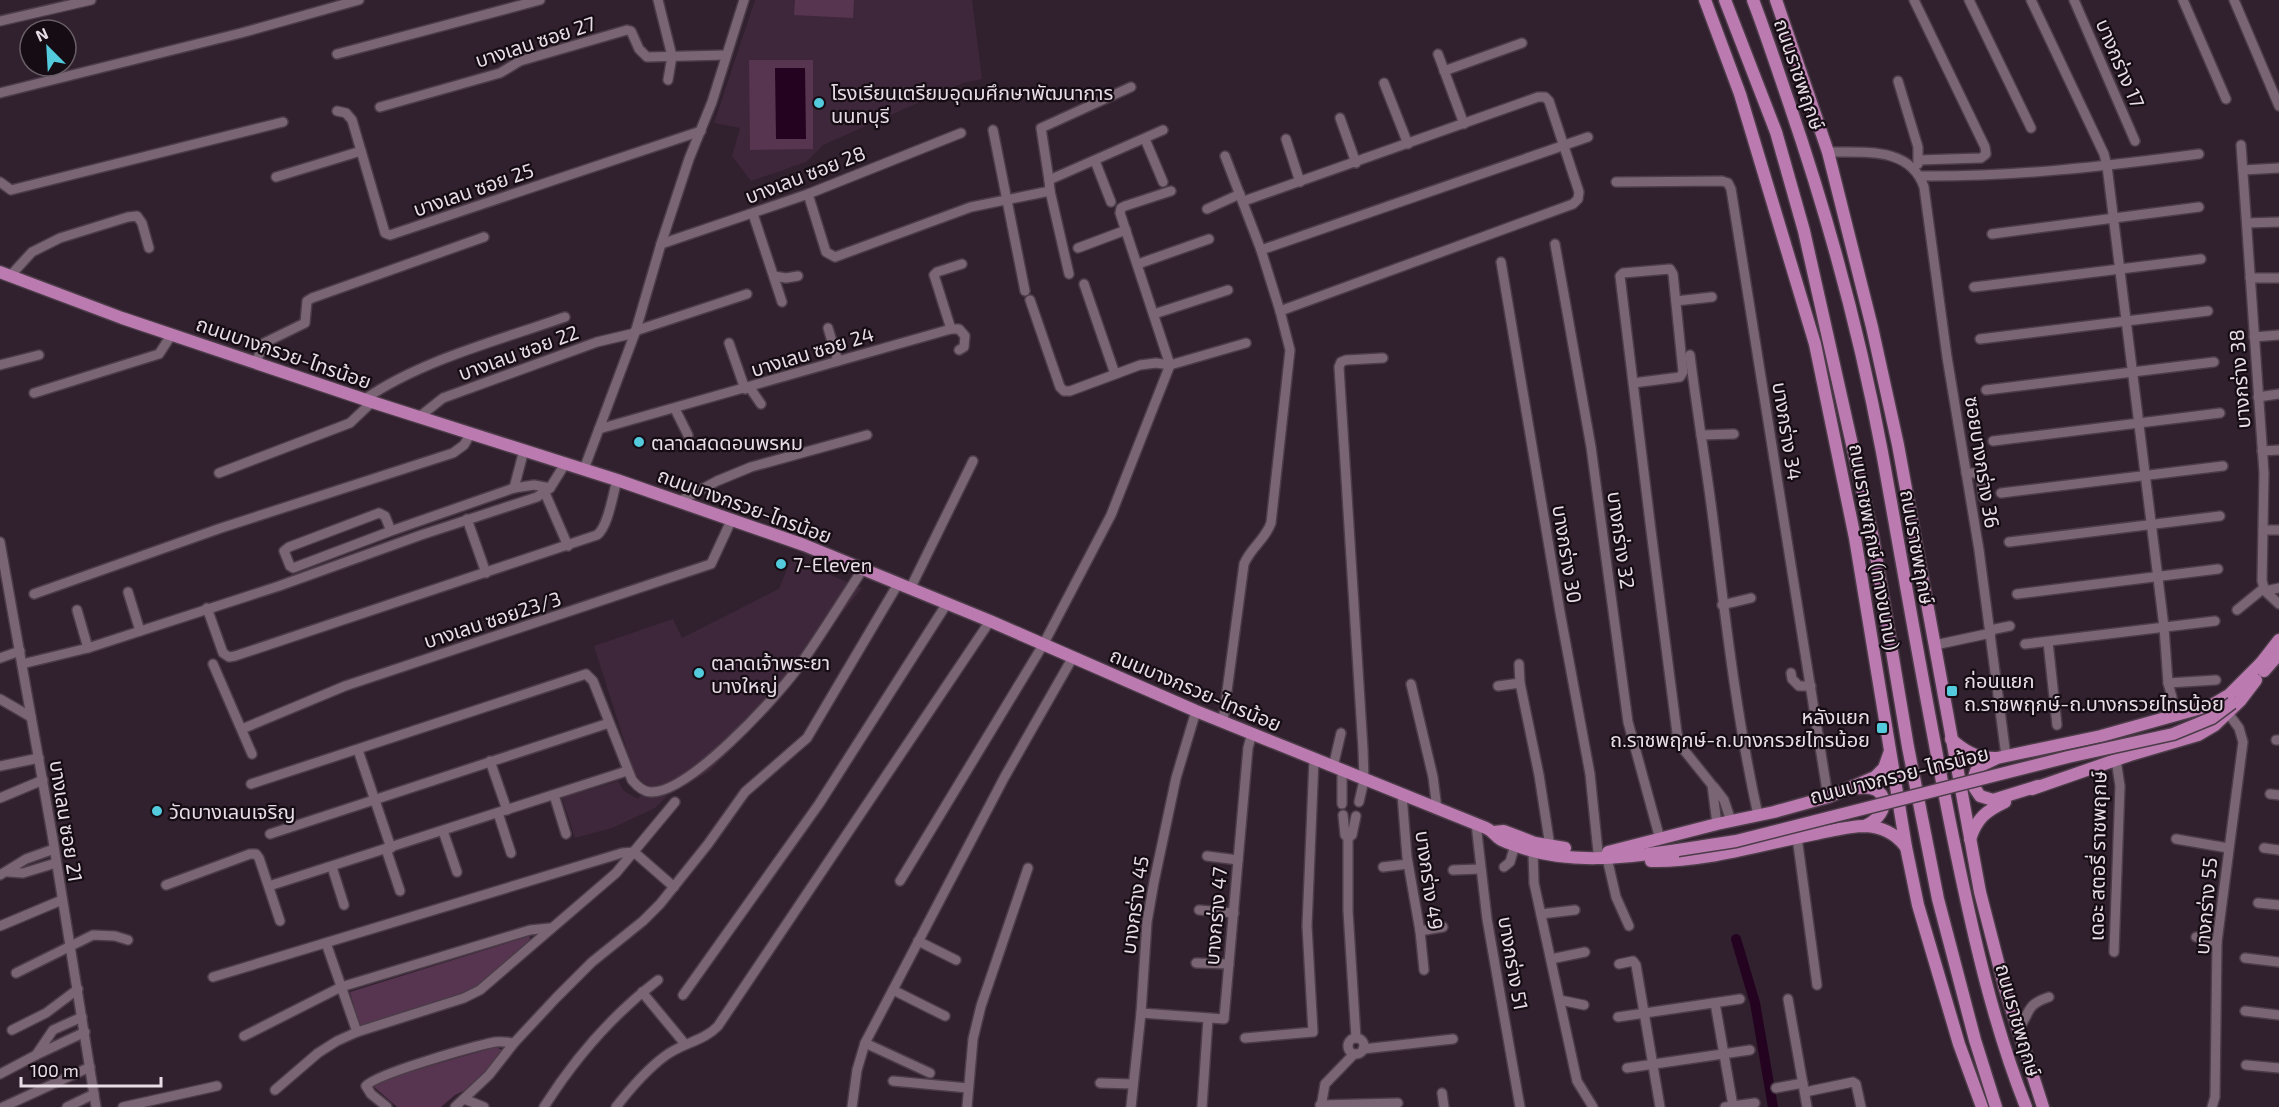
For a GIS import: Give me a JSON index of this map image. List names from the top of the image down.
{
  "streets": {
    "main road": ["ถนนราชพฤกษ์", "ถนนบางกรวย-ไทรน้อย", "ถนนราชพฤกษ์ (ทางขนาน)"],
    "street": [
      "บางเลน ซอย 27",
      "บางกร่าง 17",
      "บางเลน ซอย 28",
      "บางเลน ซอย 25",
      "บางเลน ซอย 24",
      "บางเลน ซอย 22",
      "บางกร่าง 38",
      "บางกร่าง 34",
      "ซอยบางกร่าง 36",
      "บางกร่าง 32",
      "บางกร่าง 30",
      "บางเลน ซอย23/3",
      "บางเลน ซอย 21",
      "เดอะ สตอรี่ ราชพฤกษ์",
      "บางกร่าง 49",
      "บางกร่าง 45",
      "บางกร่าง 55",
      "บางกร่าง 47",
      "บางกร่าง 51"
    ]
  },
  "crossings": [
    ["ถนนบางกรวย-ไทรน้อย", "บางเลน ซอย 22"],
    ["ถนนบางกรวย-ไทรน้อย", "บางกร่าง 30"],
    ["ถนนบางกรวย-ไทรน้อย", "บางเลน ซอย23/3"],
    ["ถนนบางกรวย-ไทรน้อย", "บางกร่าง 49"],
    ["ถนนบางกรวย-ไทรน้อย", "บางกร่าง 45"],
    ["ถนนบางกรวย-ไทรน้อย", "บางกร่าง 55"],
    ["ถนนบางกรวย-ไทรน้อย", "บางกร่าง 47"],
    ["ถนนบางกรวย-ไทรน้อย", "บางกร่าง 51"]
  ],
  "places": {
    "other": [
      "โรงเรียนเตรียมอุดมศึกษาพัฒนาการ นนทบุรี",
      "ตลาดสดดอนพรหม",
      "7-Eleven",
      "ตลาดเจ้าพระยา บางใหญ่",
      "วัดบางเลนเจริญ"
    ],
    "transit": ["ก่อนแยก ถ.ราชพฤกษ์-ถ.บางกรวยไทรน้อย", "หลังแยก ถ.ราชพฤกษ์-ถ.บางกรวยไทรน้อย"]
  },
  "scale_bar": "100 m",
  "north": "top left"
}
